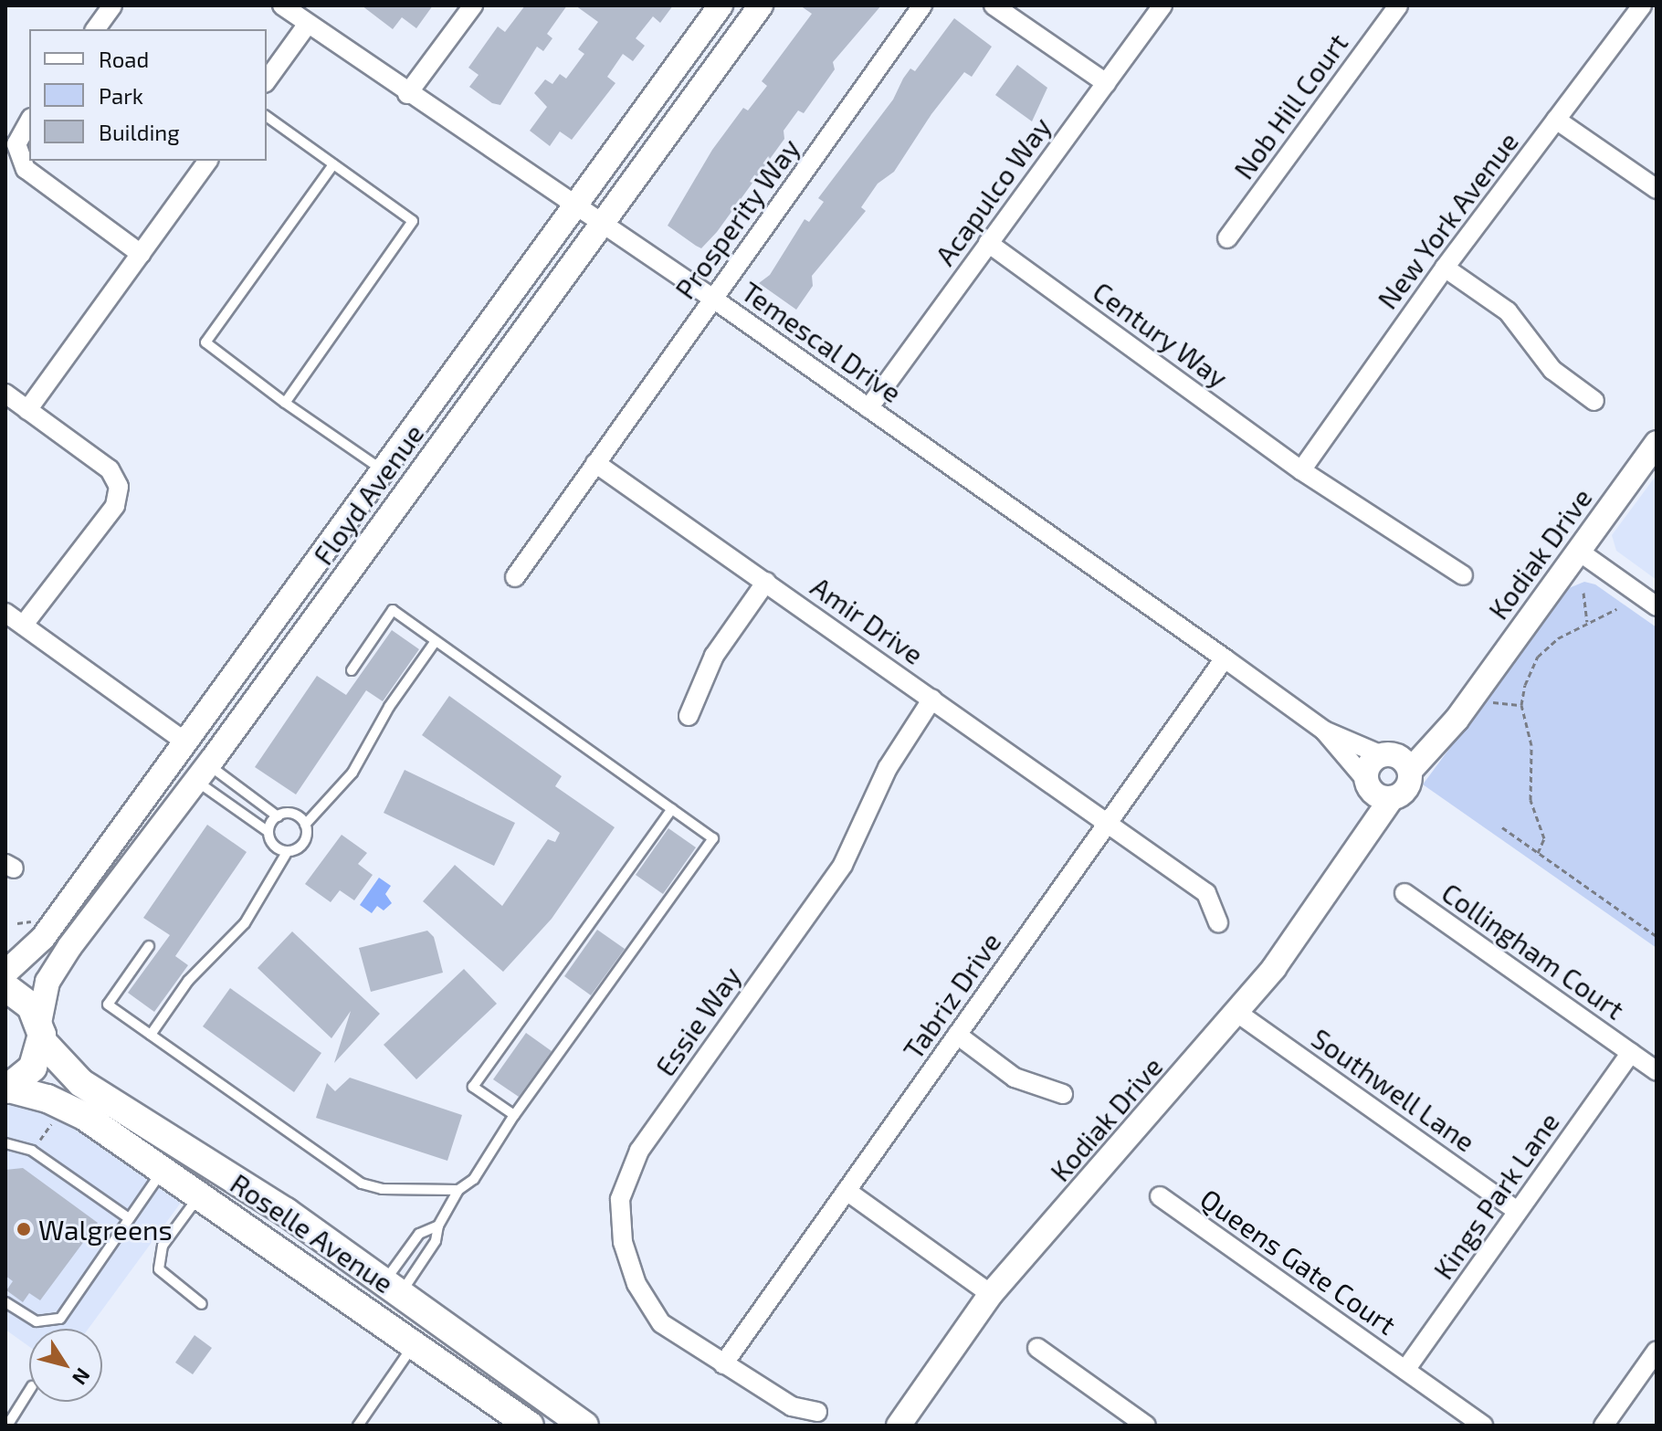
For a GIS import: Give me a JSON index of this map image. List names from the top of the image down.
{
  "streets": {
    "main road": ["Roselle Avenue"],
    "street": [
      "Nob Hill Court",
      "Acapulco Way",
      "Prosperity Way",
      "New York Avenue",
      "Century Way",
      "Temescal Drive",
      "Floyd Avenue",
      "Kodiak Drive",
      "Amir Drive",
      "Collingham Court",
      "Tabriz Drive",
      "Essie Way",
      "Southwell Lane",
      "Kings Park Lane",
      "Queens Gate Court"
    ]
  },
  "crossings": [
    ["Acapulco Way", "Century Way"],
    ["Acapulco Way", "Temescal Drive"],
    ["Prosperity Way", "Temescal Drive"],
    ["Prosperity Way", "Amir Drive"],
    ["New York Avenue", "Century Way"],
    ["Temescal Drive", "Floyd Avenue"],
    ["Temescal Drive", "Kodiak Drive"],
    ["Temescal Drive", "Tabriz Drive"],
    ["Floyd Avenue", "Roselle Avenue"],
    ["Kodiak Drive", "Southwell Lane"],
    ["Amir Drive", "Tabriz Drive"],
    ["Amir Drive", "Essie Way"],
    ["Collingham Court", "Kings Park Lane"],
    ["Tabriz Drive", "Essie Way"],
    ["Southwell Lane", "Kings Park Lane"],
    ["Kings Park Lane", "Queens Gate Court"]
  ],
  "places": ["Walgreens"],
  "legend": ["Road", "Park", "Building"],
  "north": "bottom right"
}
